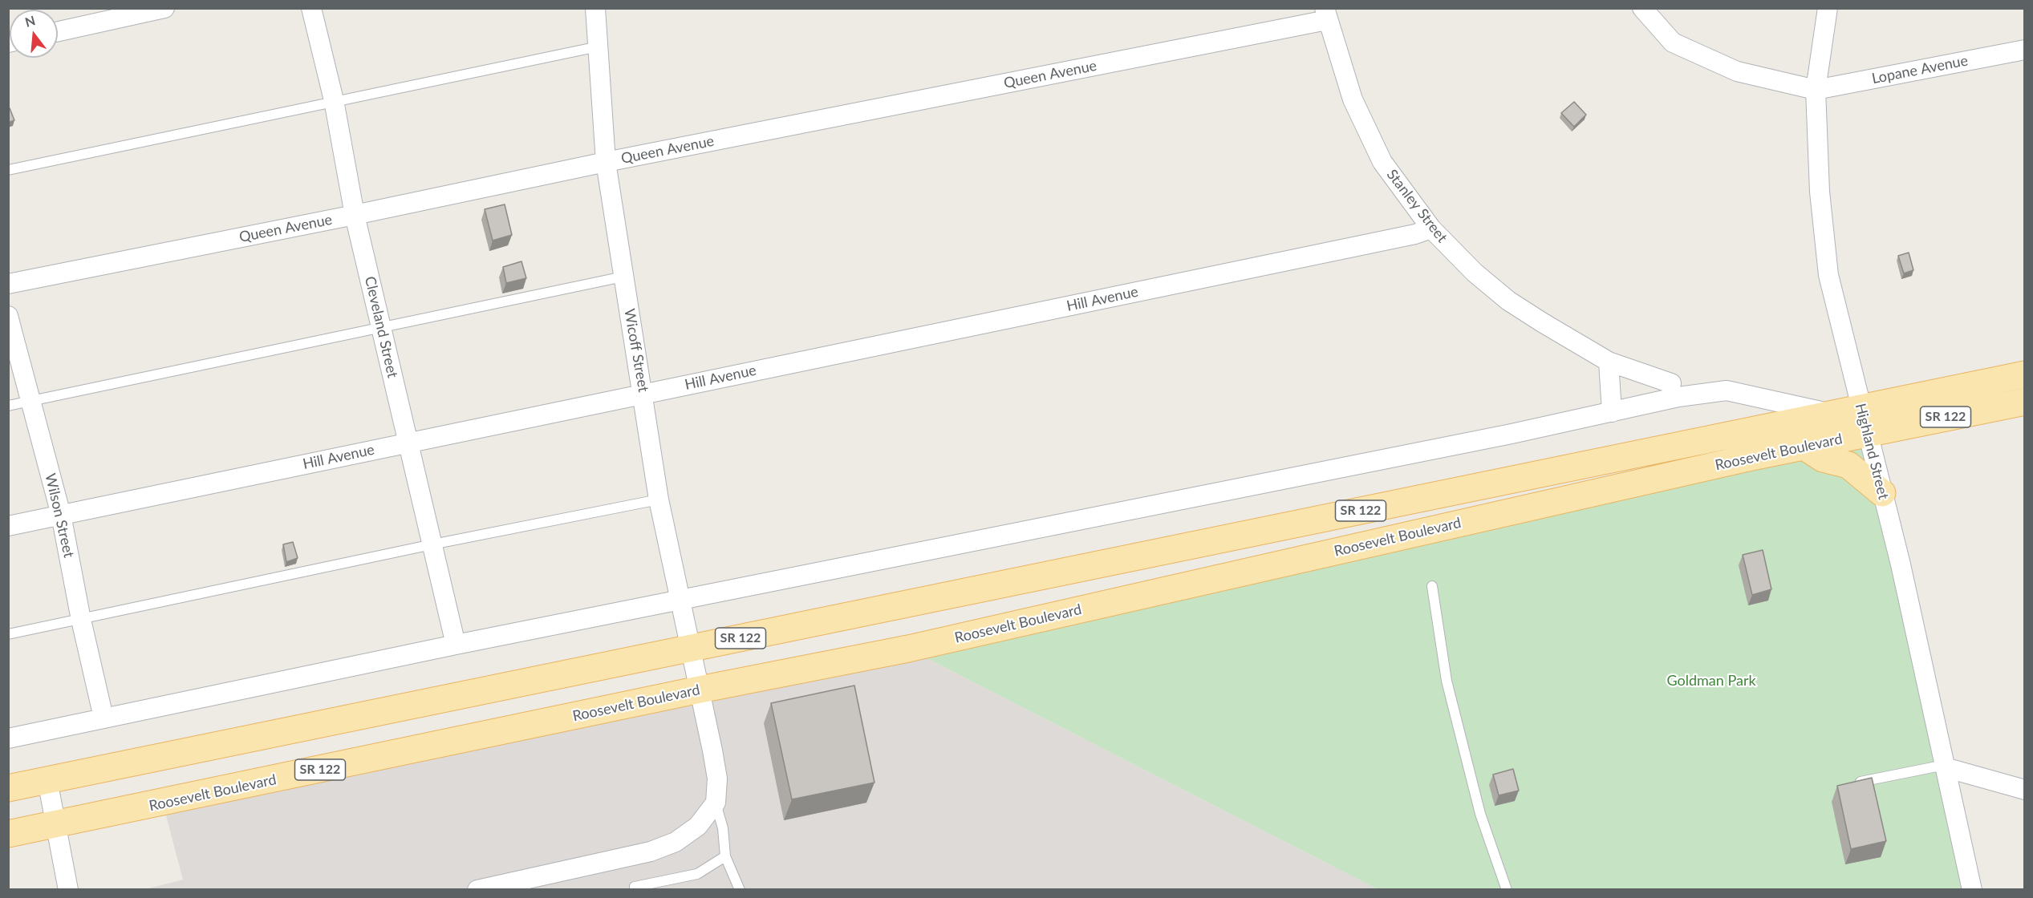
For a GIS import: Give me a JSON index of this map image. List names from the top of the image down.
{
  "streets": {
    "main road": ["SR 122", "Roosevelt Boulevard"],
    "street": [
      "Lopane Avenue",
      "Queen Avenue",
      "Stanley Street",
      "Hill Avenue",
      "Cleveland Street",
      "Wicoff Street",
      "Highland Street",
      "Wilson Street"
    ]
  },
  "crossings": [
    ["Lopane Avenue", "Highland Street"],
    ["Queen Avenue", "Stanley Street"],
    ["Queen Avenue", "Cleveland Street"],
    ["Queen Avenue", "Wicoff Street"],
    ["Stanley Street", "Hill Avenue"],
    ["Hill Avenue", "Cleveland Street"],
    ["Hill Avenue", "Wicoff Street"],
    ["Hill Avenue", "Wilson Street"],
    ["Cleveland Street", "Roosevelt Boulevard"],
    ["Wicoff Street", "Roosevelt Boulevard"],
    ["Highland Street", "Roosevelt Boulevard"],
    ["Roosevelt Boulevard", "Wilson Street"]
  ],
  "parks": ["Goldman Park"],
  "north": "top"
}
